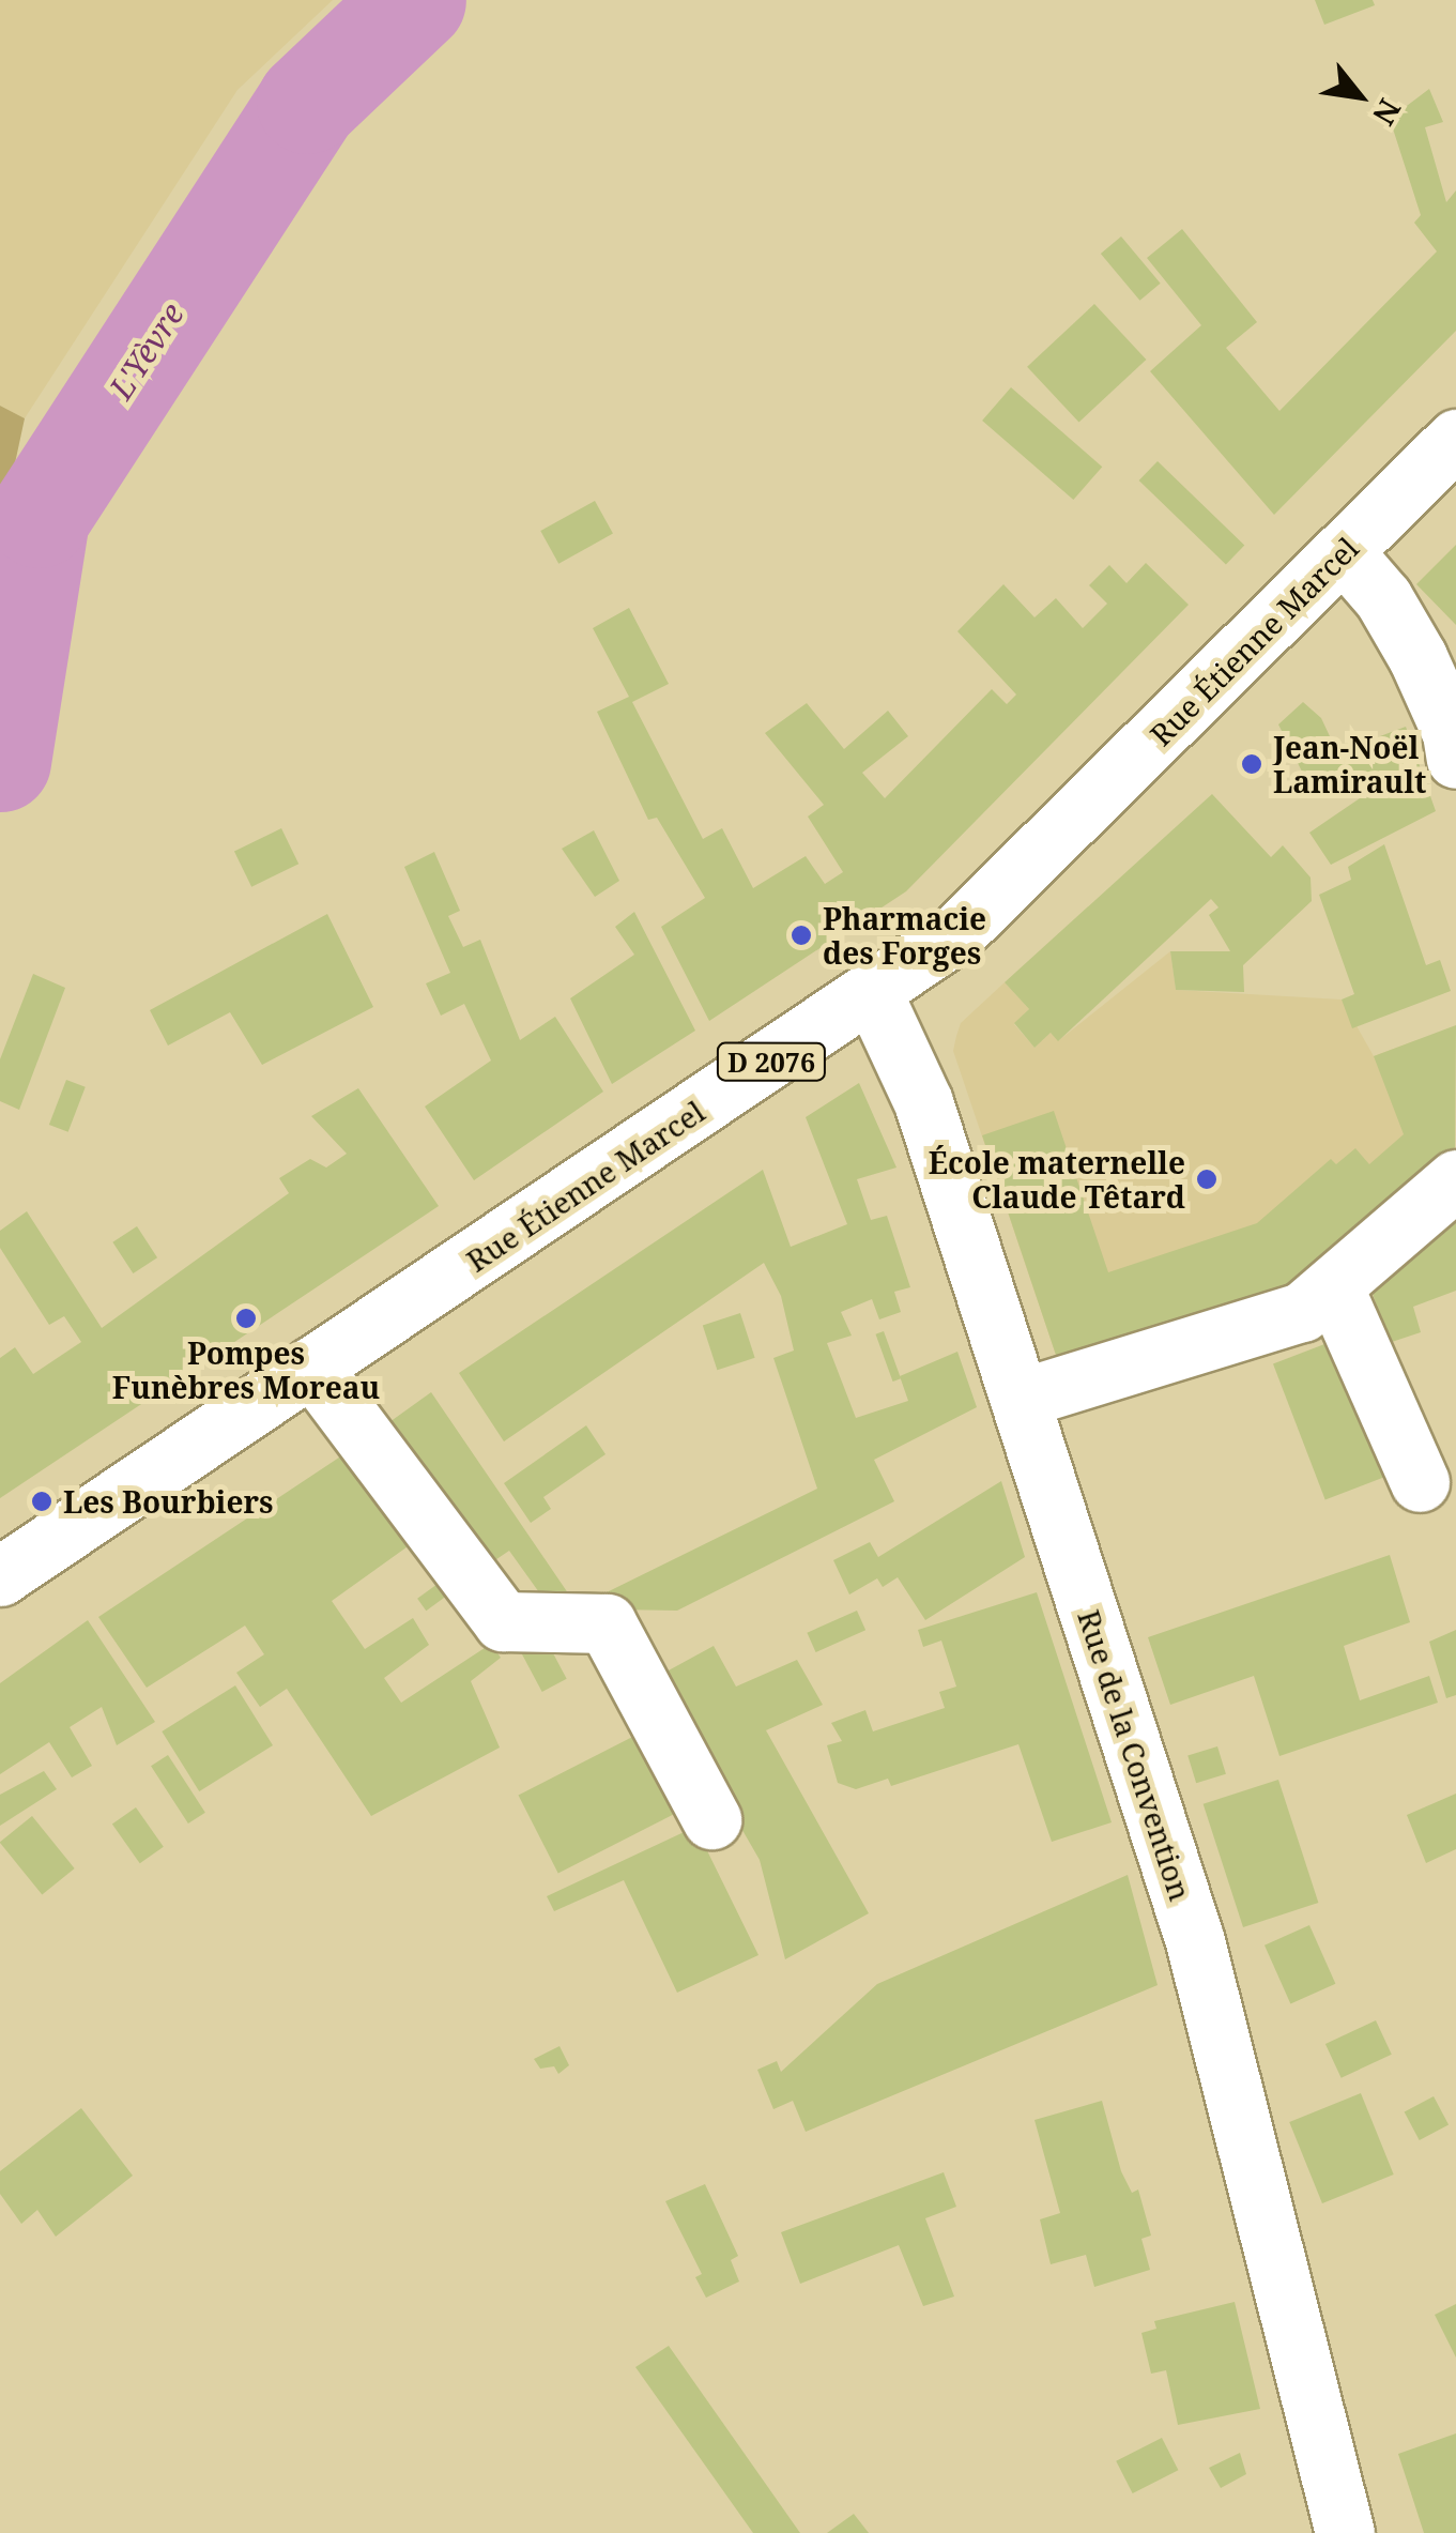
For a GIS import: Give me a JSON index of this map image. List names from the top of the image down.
{
  "streets": {
    "street": ["Rue Étienne Marcel", "D 2076", "Rue de la Convention"]
  },
  "crossings": [
    ["Rue Étienne Marcel", "Rue de la Convention"]
  ],
  "water": ["L'Yèvre"],
  "places": [
    "Jean-Noël Lamirault",
    "Pharmacie des Forges",
    "École maternelle Claude Têtard",
    "Pompes Funèbres Moreau",
    "Les Bourbiers"
  ],
  "north": "bottom right"
}
